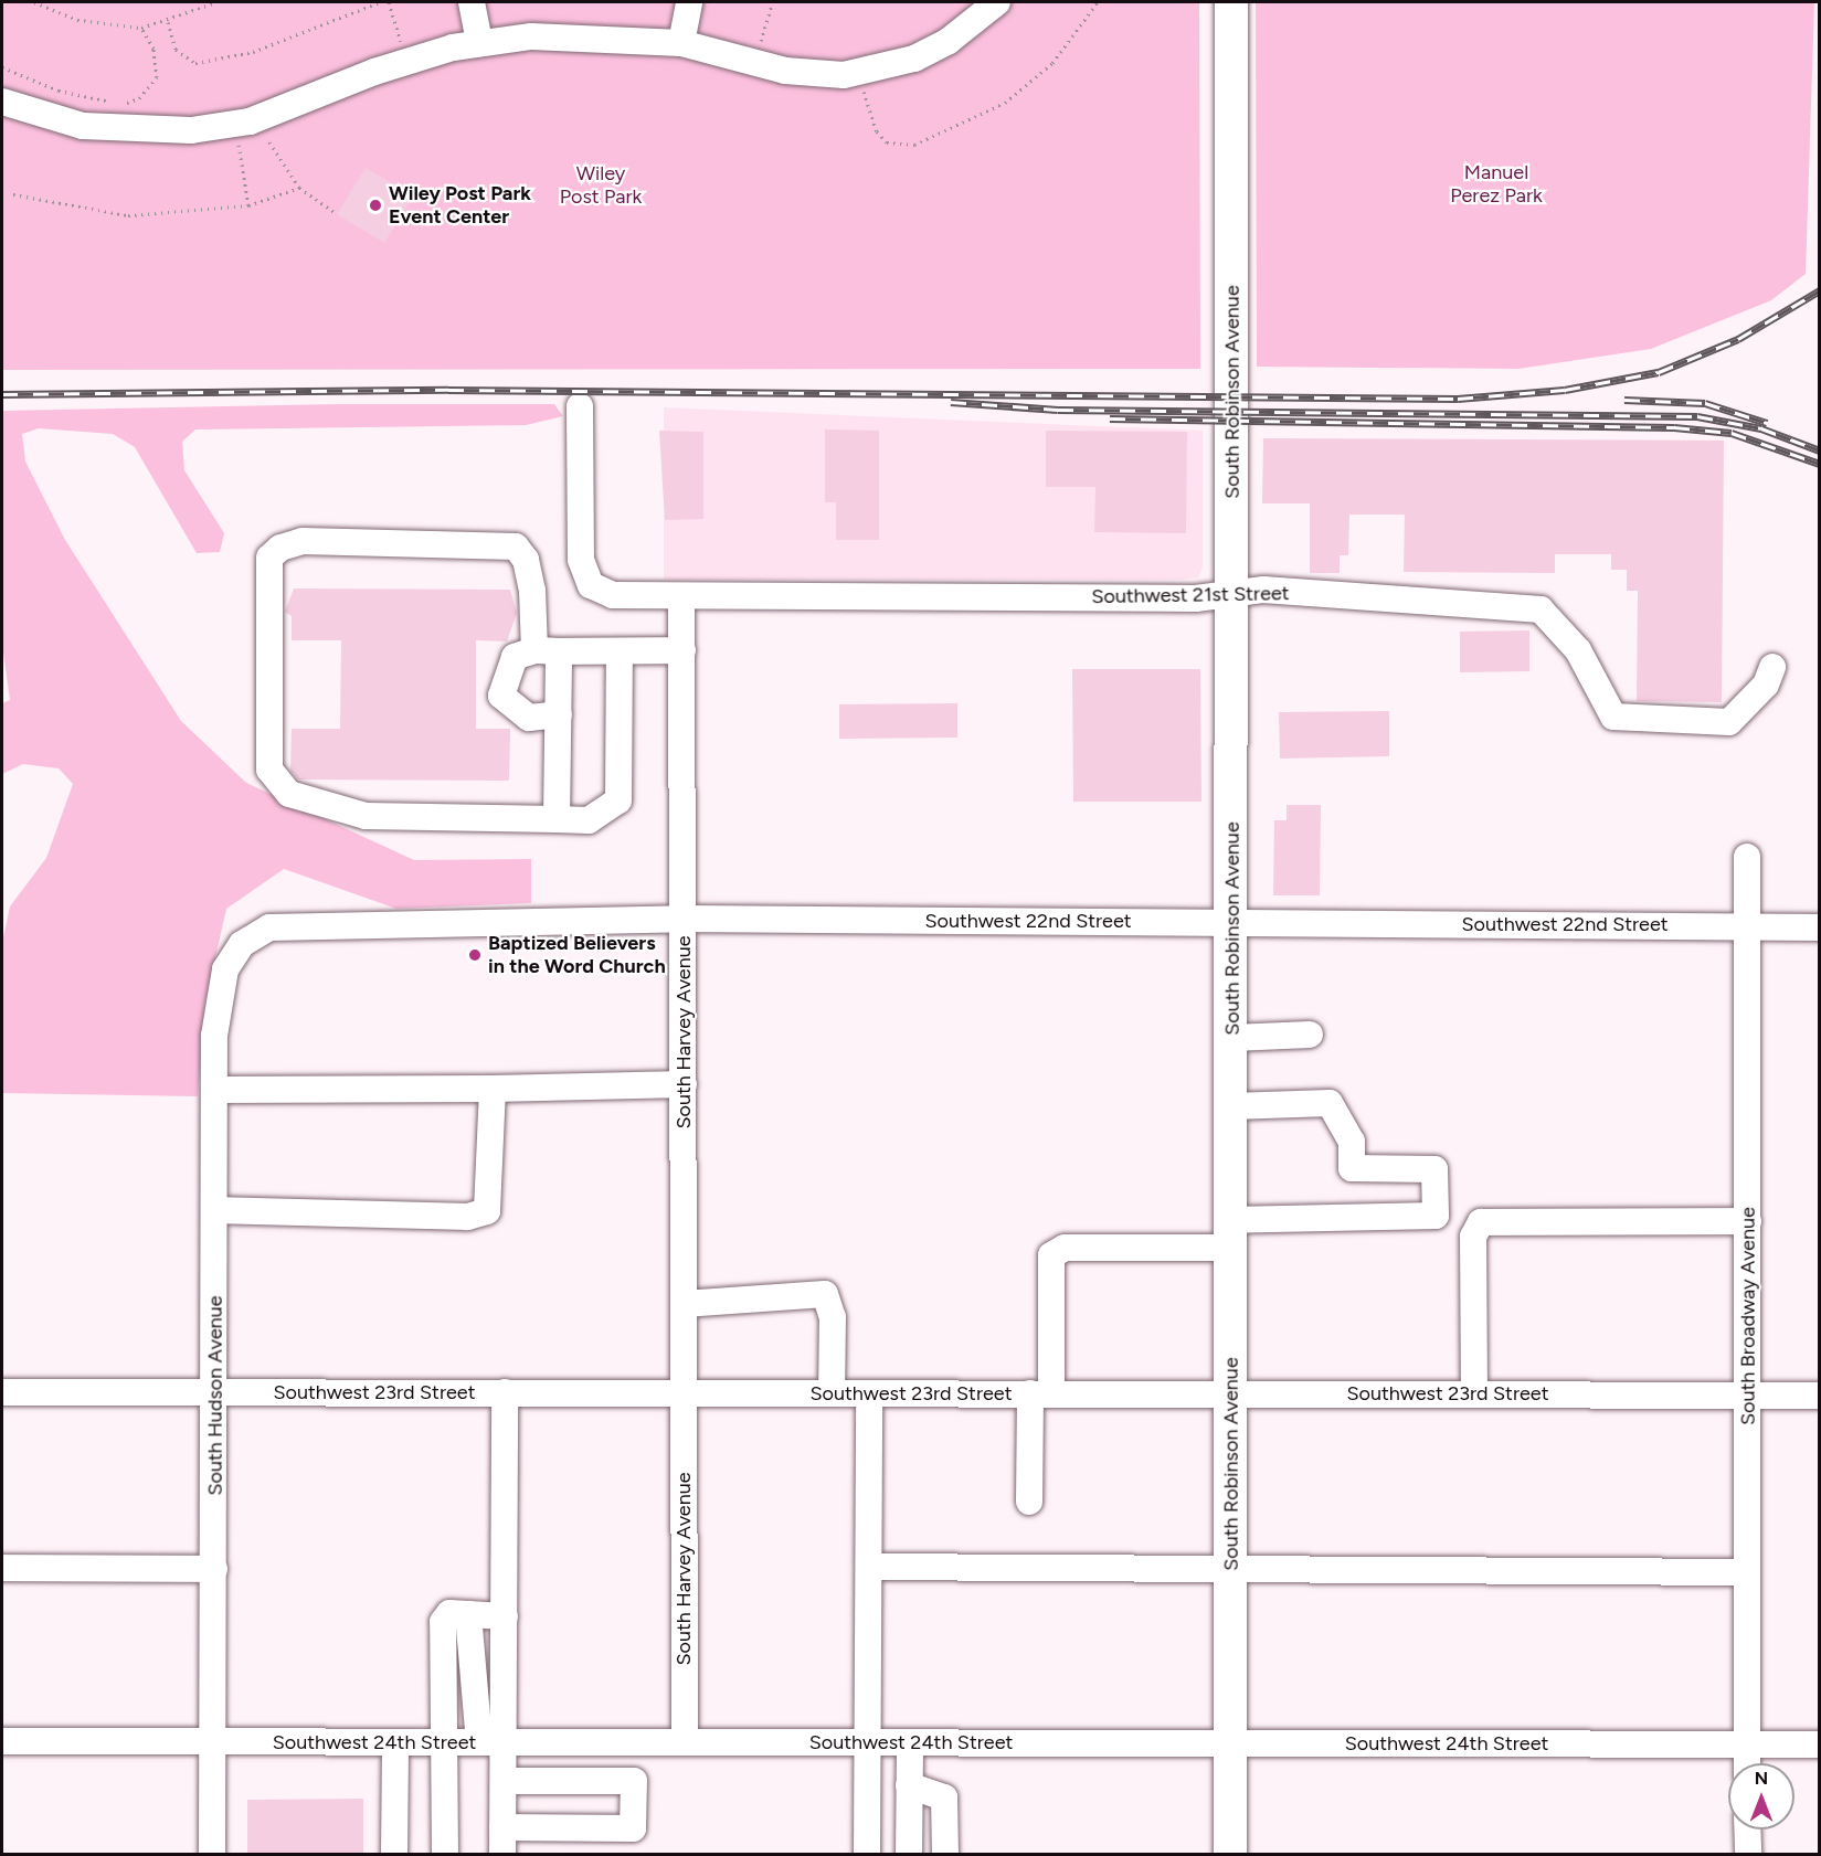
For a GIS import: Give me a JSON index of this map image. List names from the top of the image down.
{
  "streets": {
    "main road": ["South Robinson Avenue"],
    "street": [
      "Southwest 21st Street",
      "Southwest 22nd Street",
      "South Harvey Avenue",
      "South Broadway Avenue",
      "Southwest 23rd Street",
      "South Hudson Avenue",
      "Southwest 24th Street"
    ]
  },
  "crossings": [
    ["South Robinson Avenue", "Southwest 21st Street"],
    ["South Robinson Avenue", "Southwest 22nd Street"],
    ["South Robinson Avenue", "Southwest 23rd Street"],
    ["South Robinson Avenue", "Southwest 24th Street"],
    ["Southwest 21st Street", "South Harvey Avenue"],
    ["Southwest 22nd Street", "South Harvey Avenue"],
    ["Southwest 22nd Street", "South Broadway Avenue"],
    ["Southwest 22nd Street", "South Hudson Avenue"],
    ["South Harvey Avenue", "Southwest 23rd Street"],
    ["South Harvey Avenue", "Southwest 24th Street"],
    ["South Broadway Avenue", "Southwest 23rd Street"],
    ["South Broadway Avenue", "Southwest 24th Street"],
    ["Southwest 23rd Street", "South Hudson Avenue"],
    ["South Hudson Avenue", "Southwest 24th Street"]
  ],
  "parks": ["Manuel Perez Park", "Wiley Post Park"],
  "places": ["Wiley Post Park Event Center", "Baptized Believers in the Word Church"],
  "north": "top"
}
